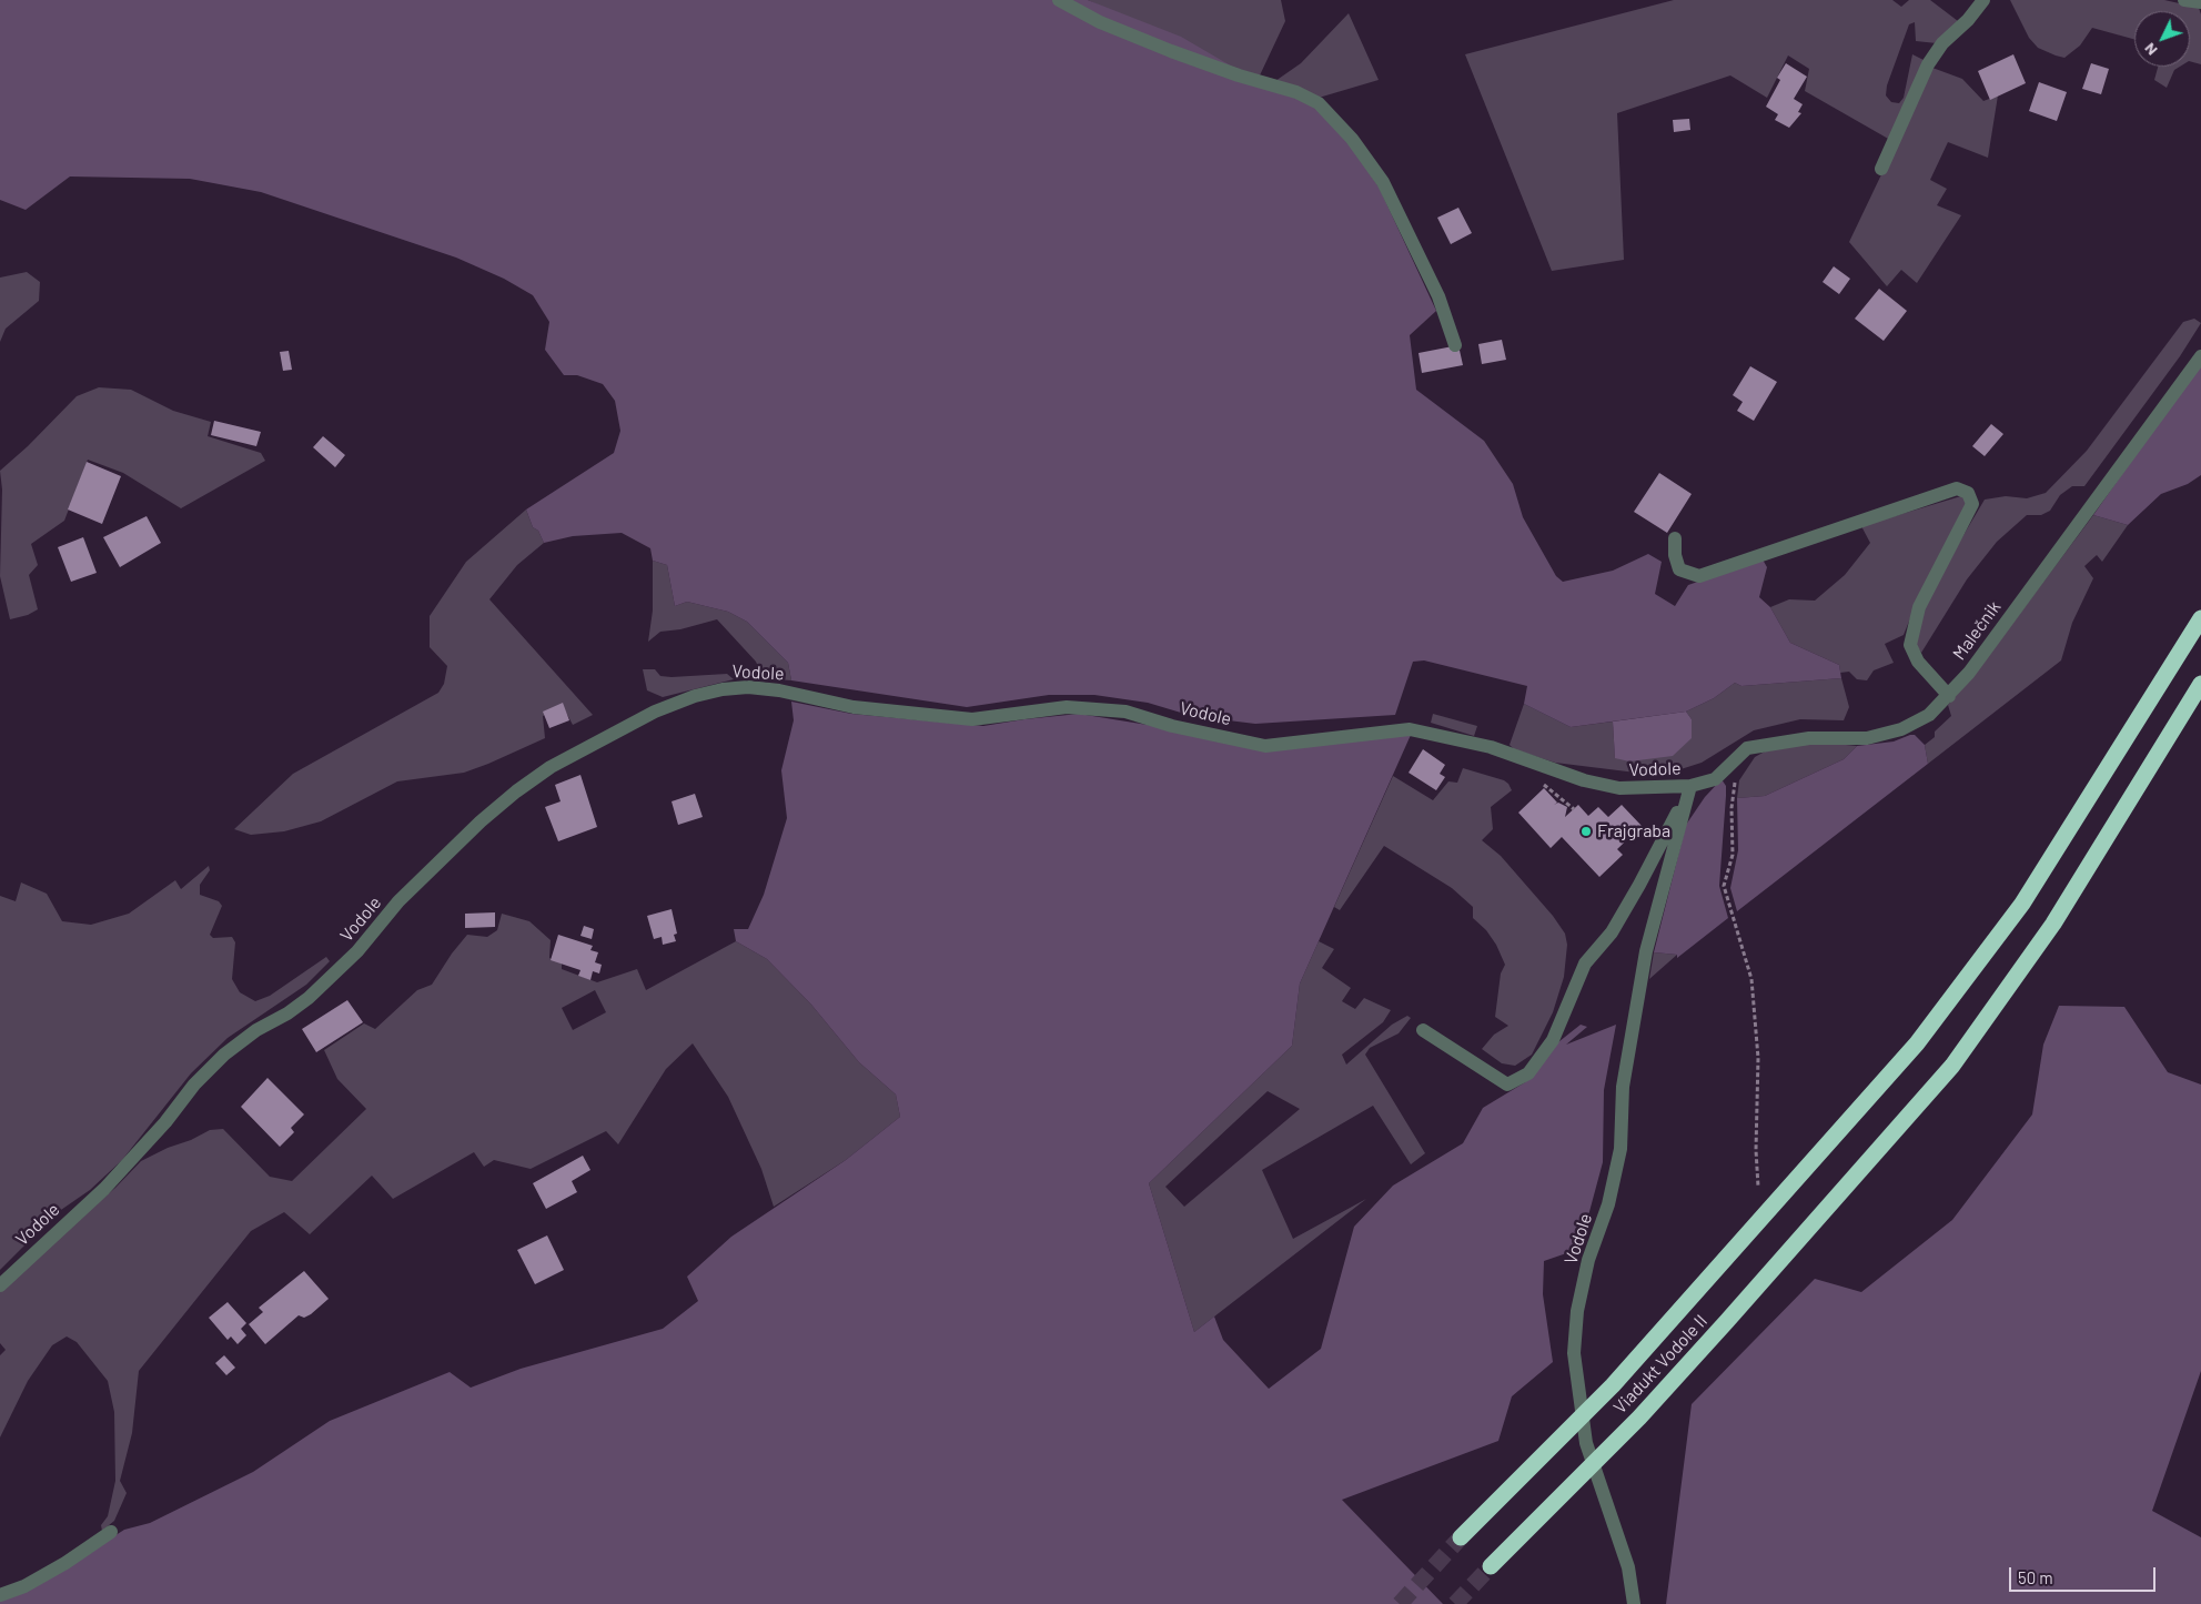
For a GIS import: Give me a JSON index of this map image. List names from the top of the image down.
{
  "streets": {
    "highway": ["Viadukt Vodole II"],
    "street": ["Malečnik", "Vodole"]
  },
  "crossings": [
    ["Malečnik", "Vodole"]
  ],
  "places": ["Frajgraba"],
  "scale_bar": "50 m",
  "north": "bottom left"
}
